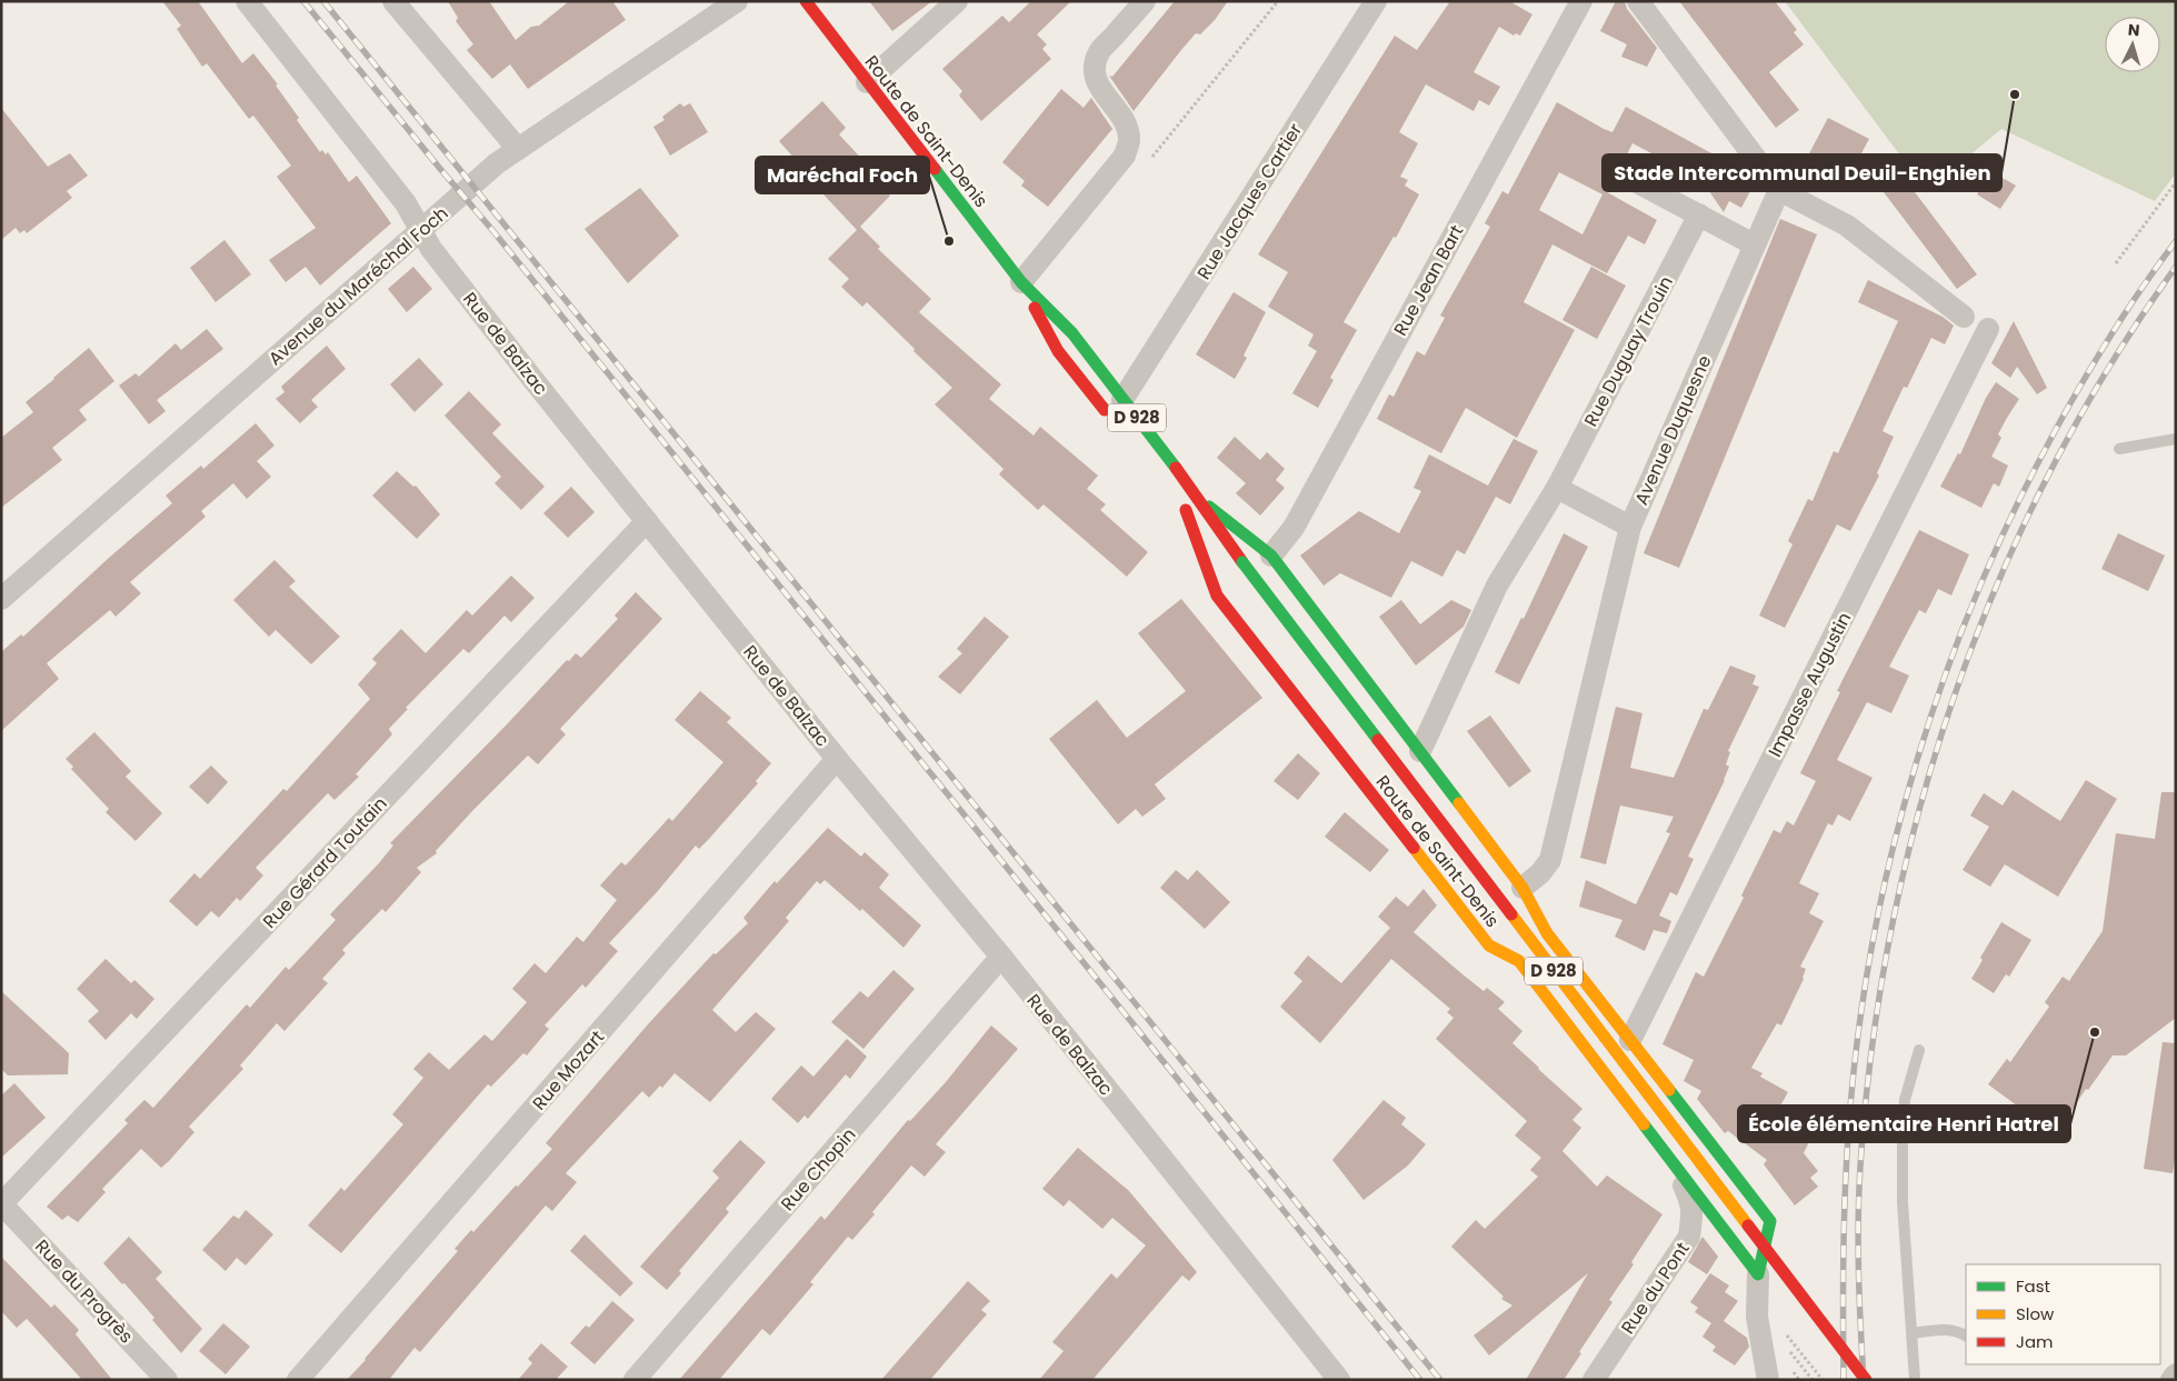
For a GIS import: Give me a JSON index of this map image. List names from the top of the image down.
{
  "streets": {
    "main road": ["Route de Saint-Denis", "D 928"],
    "street": [
      "Rue Jacques Cartier",
      "Rue Jean Bart",
      "Avenue du Maréchal Foch",
      "Rue de Balzac",
      "Rue Duguay Trouin",
      "Avenue Duquesne",
      "Impasse Augustin",
      "Rue Gérard Toutain",
      "Rue Mozart",
      "Rue Chopin",
      "Rue du Pont",
      "Rue du Progrès"
    ]
  },
  "crossings": [
    ["Route de Saint-Denis", "Rue Jacques Cartier"],
    ["Route de Saint-Denis", "Rue Jean Bart"],
    ["Route de Saint-Denis", "Rue Duguay Trouin"],
    ["Route de Saint-Denis", "Avenue Duquesne"],
    ["Route de Saint-Denis", "Impasse Augustin"],
    ["Route de Saint-Denis", "Rue du Pont"],
    ["Avenue du Maréchal Foch", "Rue de Balzac"],
    ["Rue de Balzac", "Rue Gérard Toutain"],
    ["Rue de Balzac", "Rue Mozart"],
    ["Rue de Balzac", "Rue Chopin"],
    ["Rue Gérard Toutain", "Rue du Progrès"]
  ],
  "places": ["Stade Intercommunal Deuil-Enghien", "Maréchal Foch", "École élémentaire Henri Hatrel"],
  "legend": ["Fast", "Slow", "Jam"],
  "north": "top"
}
